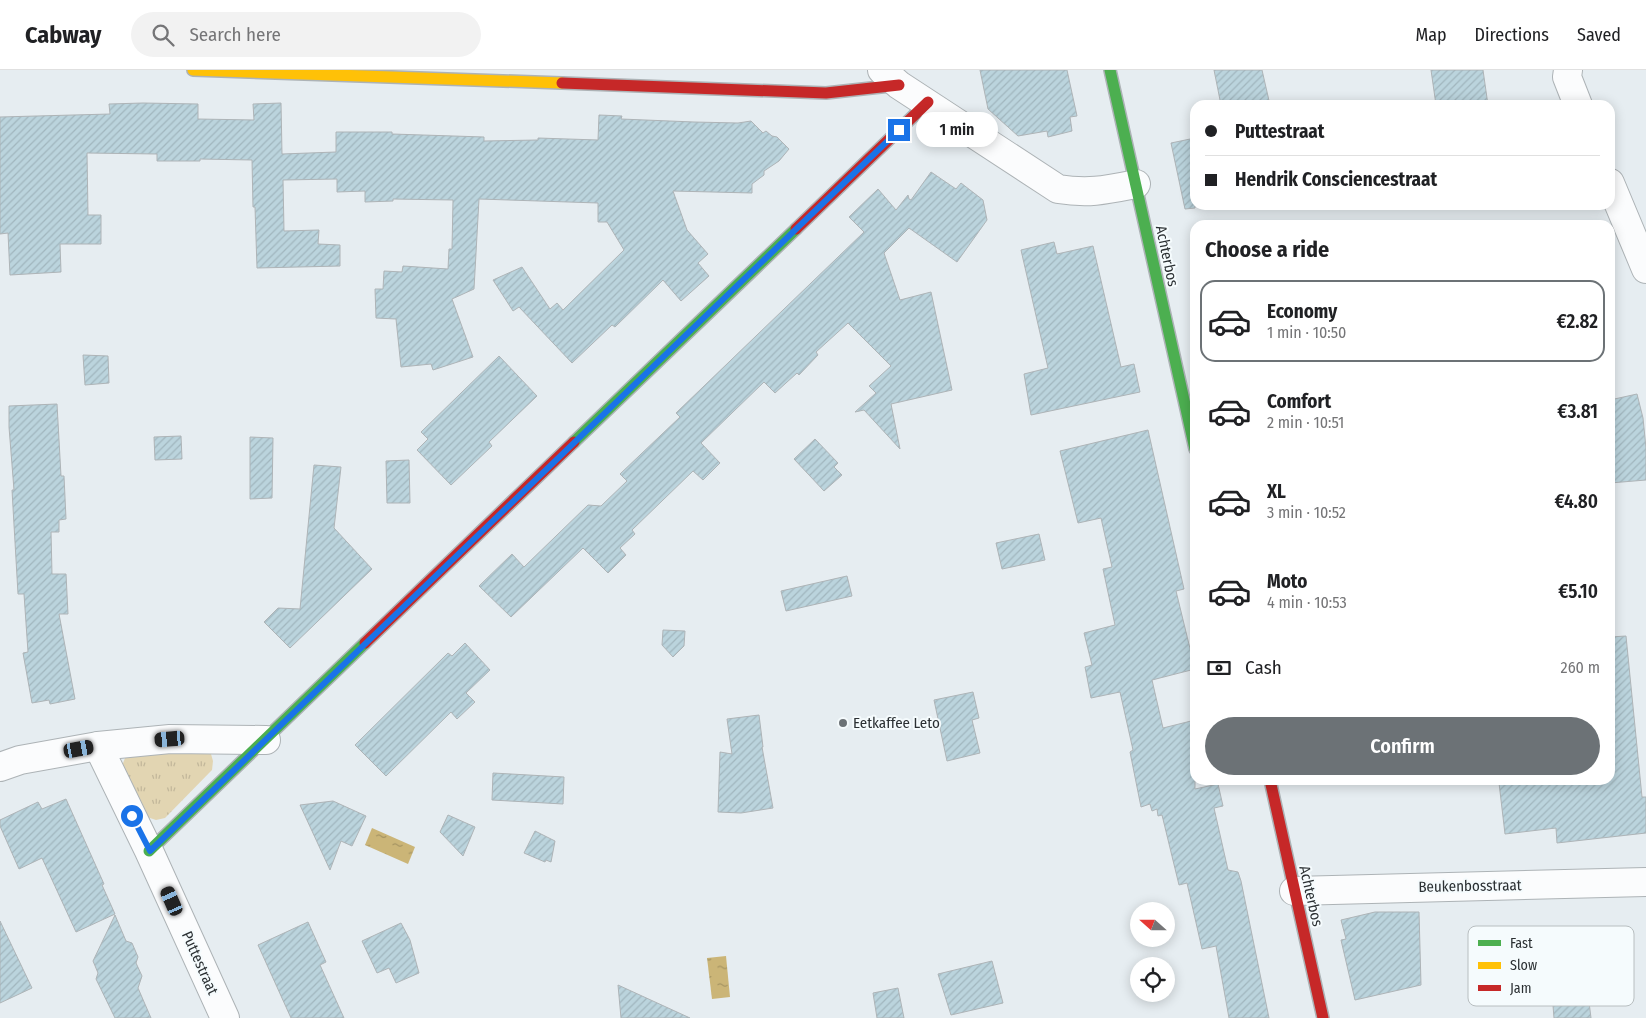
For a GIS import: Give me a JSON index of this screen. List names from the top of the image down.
{
  "streets": {
    "street": ["Achterbos", "Beukenbosstraat", "Puttestraat"]
  },
  "crossings": [
    ["Achterbos", "Beukenbosstraat"]
  ],
  "places": ["Eetkaffee Leto"],
  "legend": ["Fast", "Slow", "Jam"],
  "north": "left",
  "page": {
    "header": "Cabway",
    "search": "Search here",
    "nav": ["Map", "Directions", "Saved"],
    "banner": ["Puttestraat", "Hendrik Consciencestraat"],
    "bubble": "1 min",
    "heading": "Choose a ride",
    "list": [
      {
        "name": "Economy",
        "note": "1 min · 10:50",
        "value": "€2.82"
      },
      {
        "name": "Comfort",
        "note": "2 min · 10:51",
        "value": "€3.81"
      },
      {
        "name": "XL",
        "note": "3 min · 10:52",
        "value": "€4.80"
      },
      {
        "name": "Moto",
        "note": "4 min · 10:53",
        "value": "€5.10"
      }
    ],
    "pay": ["Cash", "260 m"],
    "buttons": "Confirm"
  }
}
